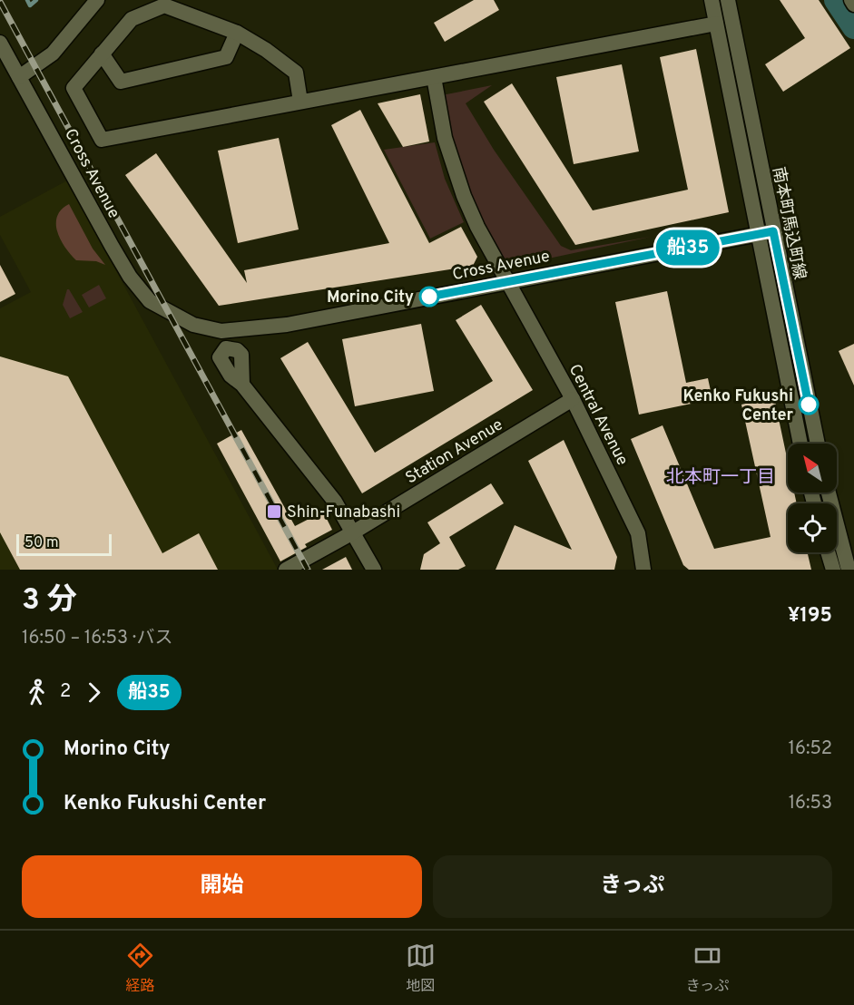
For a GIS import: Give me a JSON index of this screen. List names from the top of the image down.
{
  "streets": {
    "street": [
      "Cross Avenue",
      "南本町馬込町線",
      "Central Avenue",
      "Station Avenue"
    ]
  },
  "crossings": [
    ["Cross Avenue", "南本町馬込町線"],
    ["Cross Avenue", "Central Avenue"],
    ["Central Avenue", "Station Avenue"]
  ],
  "districts": ["北本町一丁目"],
  "places": {
    "other": ["Morino City", "Kenko Fukushi Center"],
    "transit": ["Shin-Funabashi"]
  },
  "lines": ["bus line 船35"],
  "scale_bar": "50 m",
  "north": "top left",
  "page": {
    "on_map": "船35",
    "scale": "50 m",
    "heading": ["3 分", "16:50 – 16:53 · バス", "¥195"],
    "legs": ["2", "船35"],
    "list": [
      {
        "name": "Morino City",
        "value": "16:52"
      },
      {
        "name": "Kenko Fukushi Center",
        "value": "16:53"
      }
    ],
    "buttons": ["開始", "きっぷ"],
    "tabs": ["経路", "地図", "きっぷ"]
  }
}
